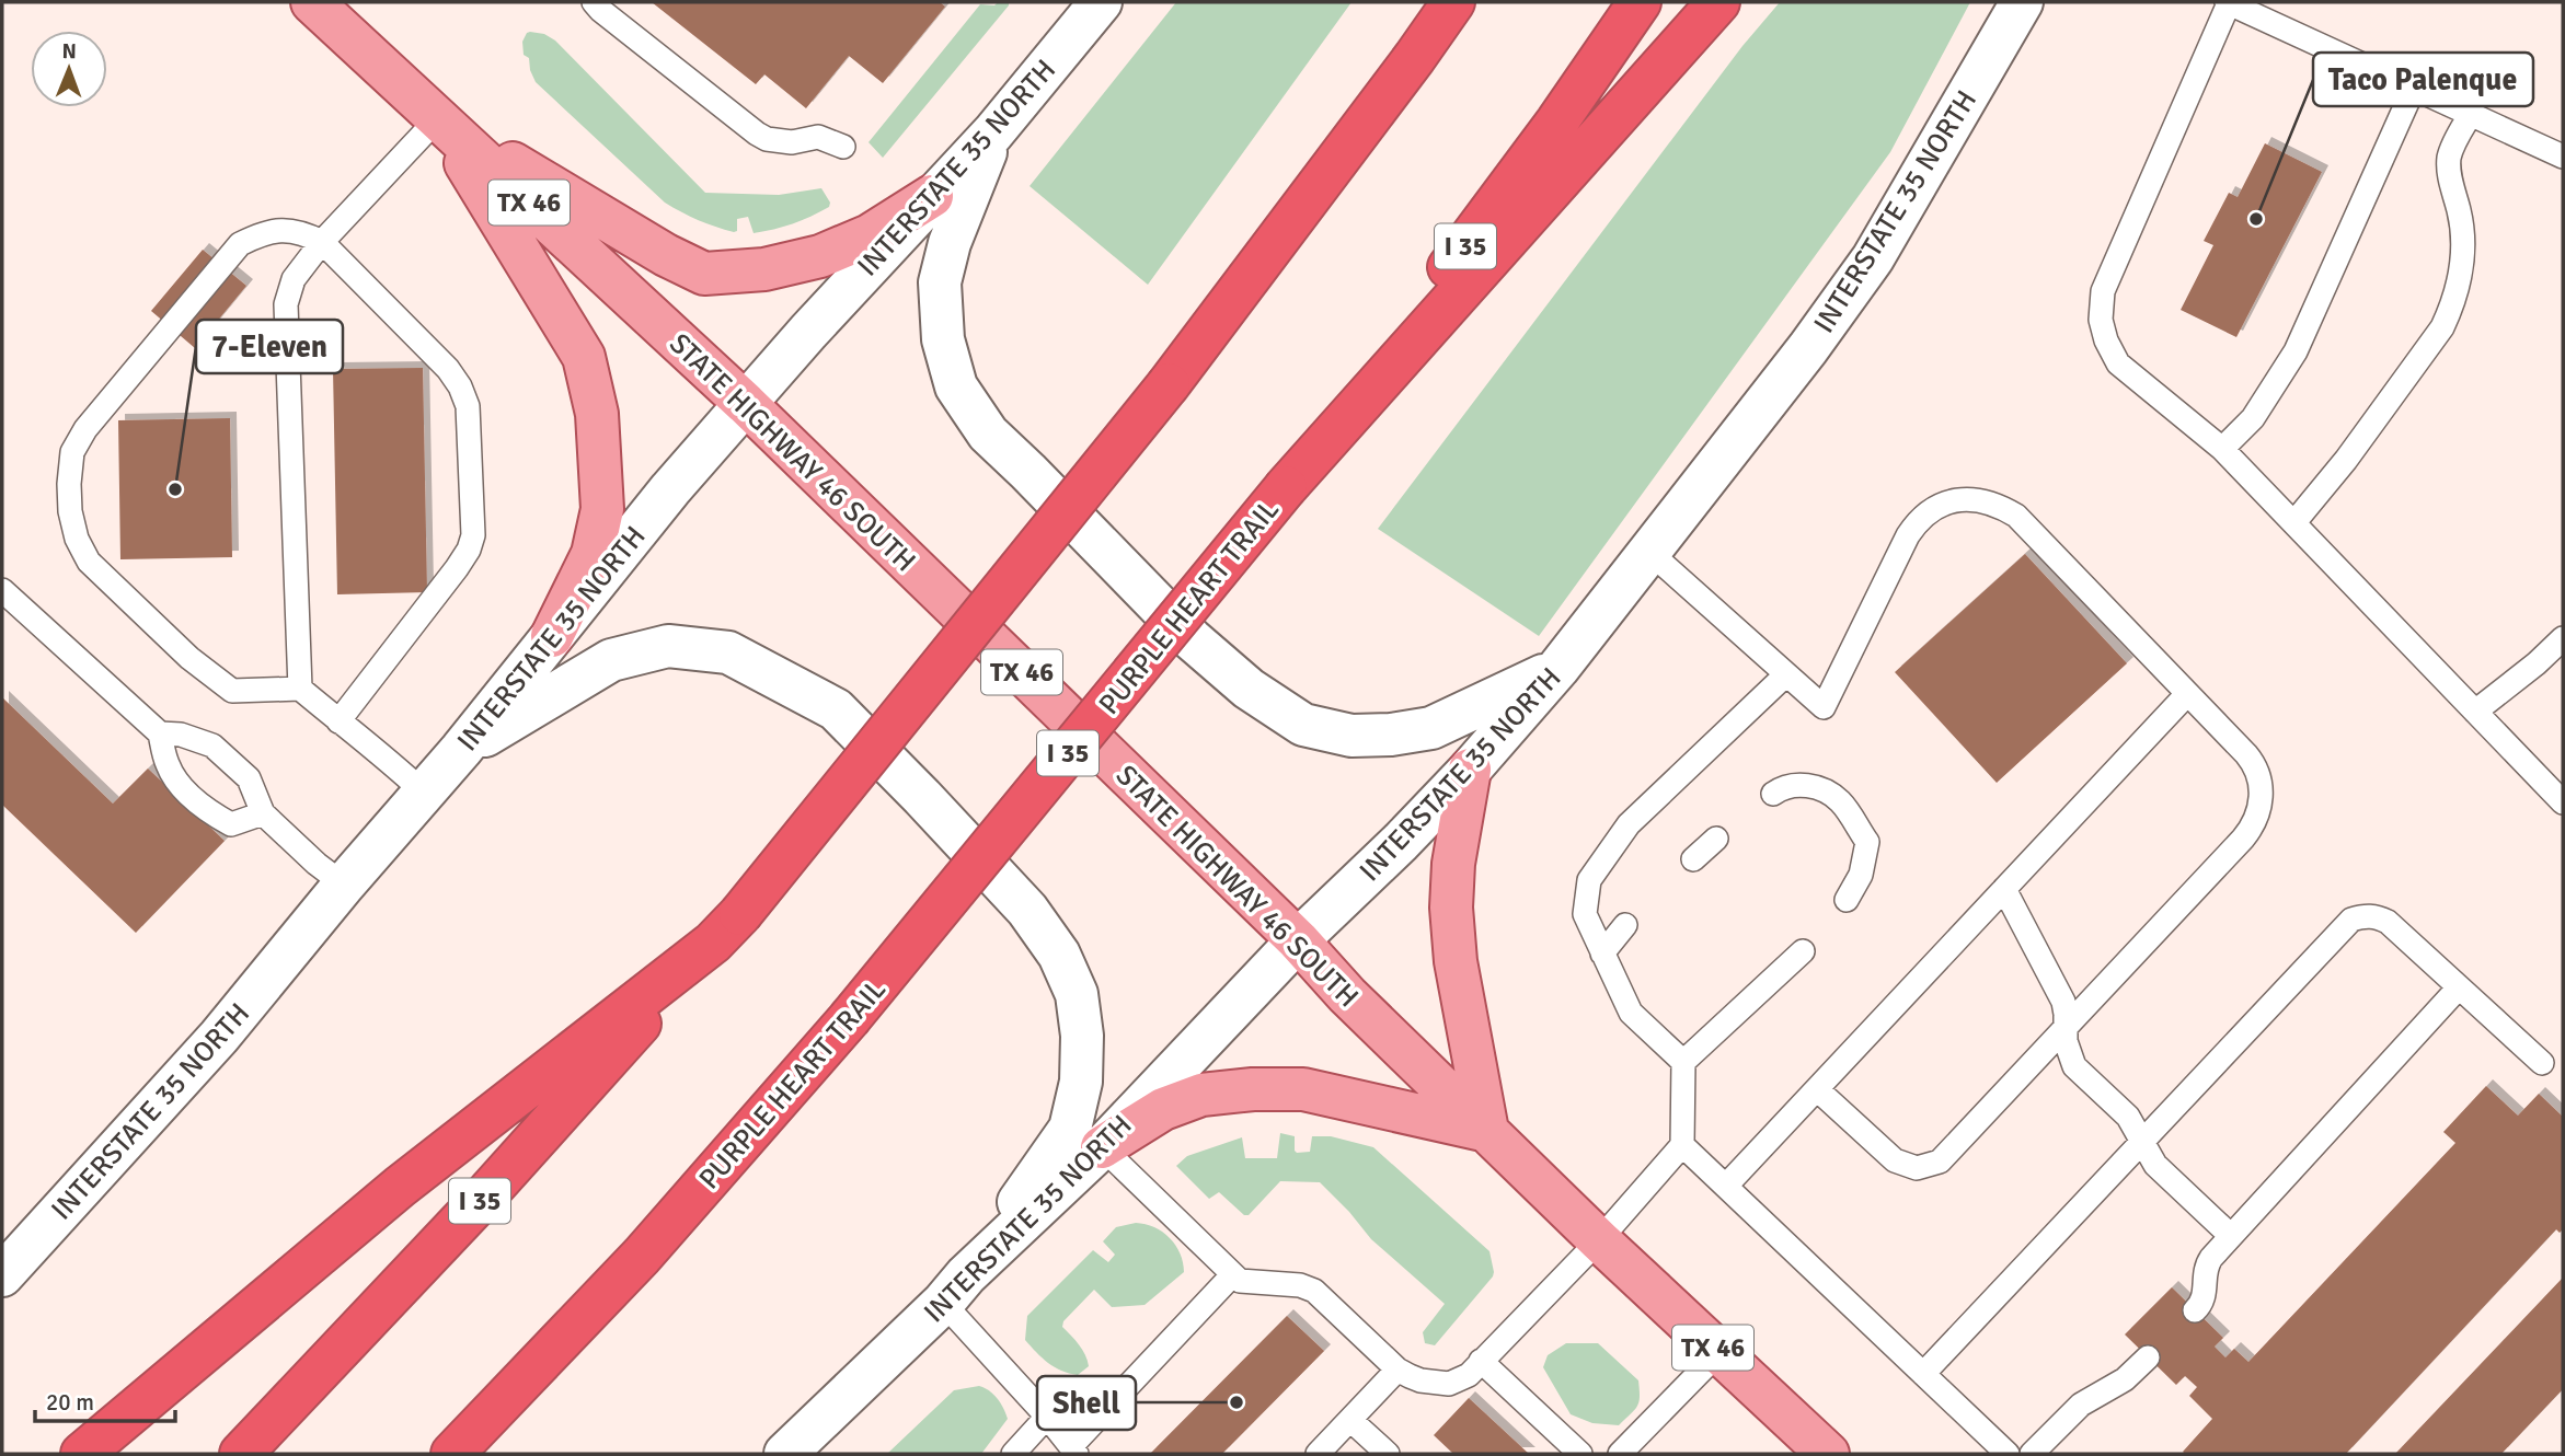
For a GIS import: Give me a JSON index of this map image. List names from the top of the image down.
{
  "streets": {
    "highway": ["I 35", "PURPLE HEART TRAIL"],
    "main road": ["INTERSTATE 35 NORTH", "TX 46", "STATE HIGHWAY 46 SOUTH"]
  },
  "crossings": [
    ["INTERSTATE 35 NORTH", "STATE HIGHWAY 46 SOUTH"]
  ],
  "places": ["Taco Palenque", "7-Eleven", "Shell"],
  "scale_bar": "20 m",
  "north": "top"
}
